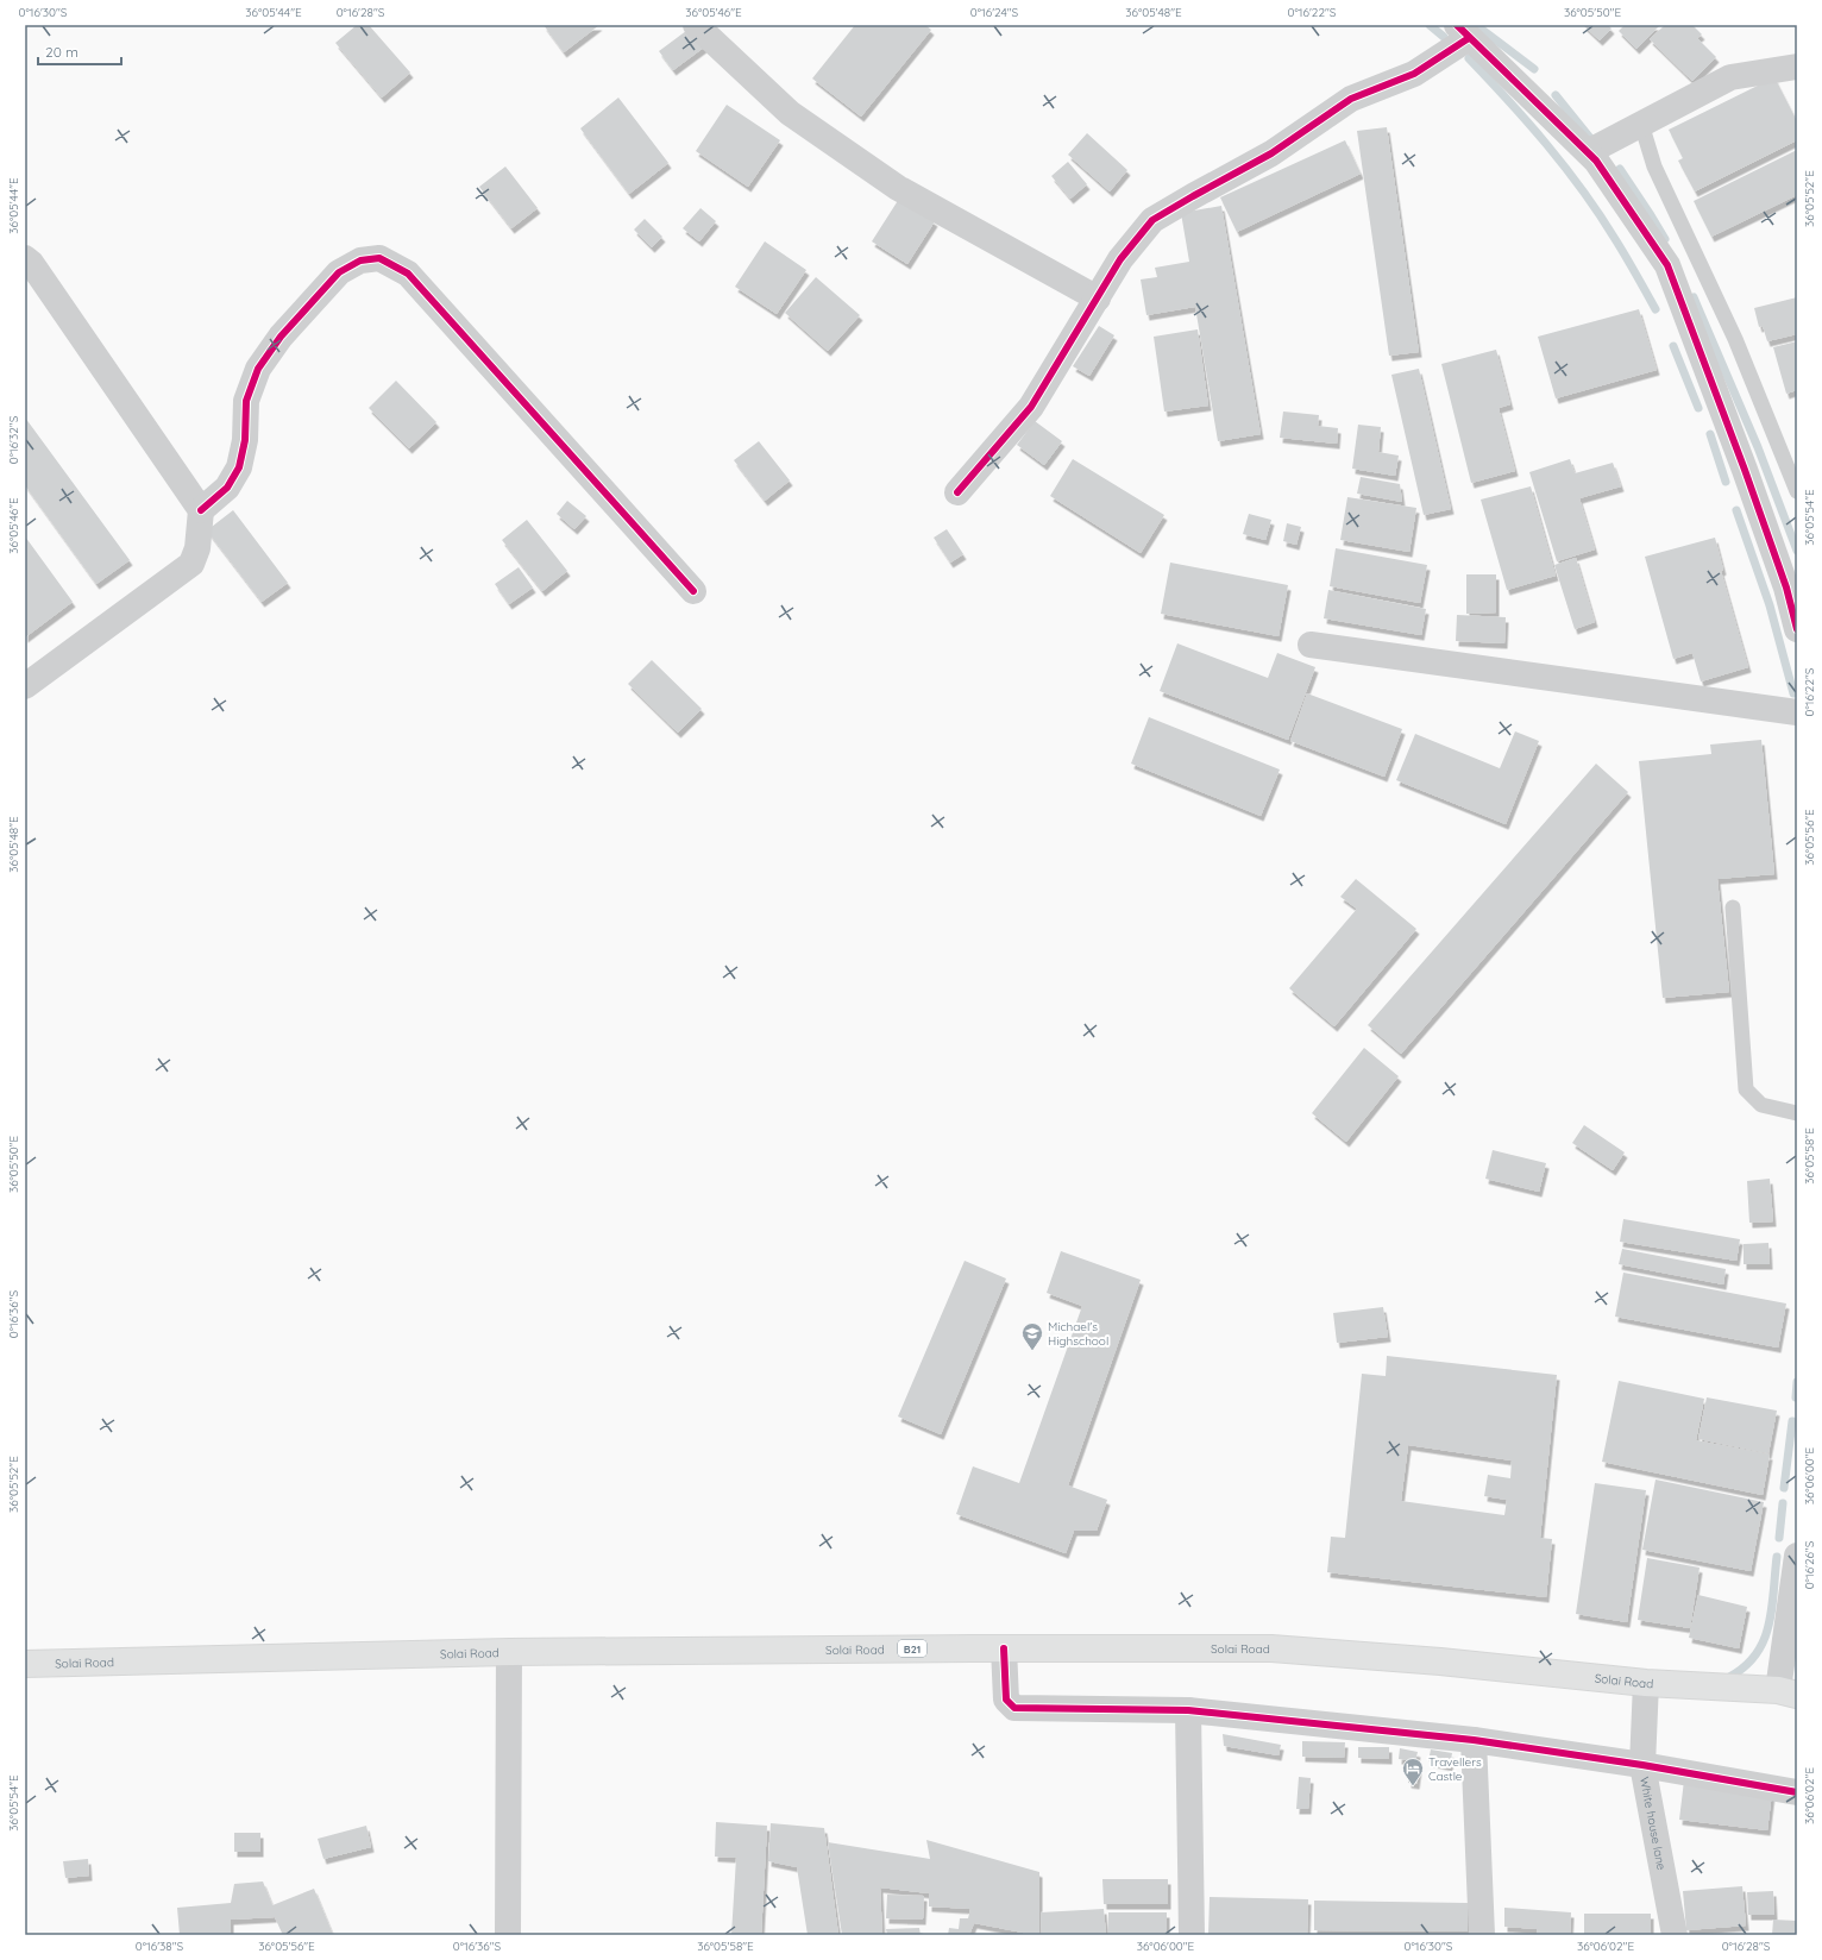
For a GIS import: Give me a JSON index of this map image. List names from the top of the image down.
{
  "streets": {
    "highway": ["Solai Road", "B21"],
    "street": ["White house lane"]
  },
  "crossings": [
    ["Solai Road", "White house lane"]
  ],
  "places": {
    "school or university": ["Michael's Highschool"],
    "hotel": ["Travellers Castle"]
  },
  "scale_bar": "20 m",
  "coordinates": [
    "0°16'30\"S",
    "36°05'44\"E",
    "0°16'28\"S",
    "36°05'46\"E",
    "0°16'24\"S",
    "36°05'48\"E",
    "0°16'22\"S",
    "36°05'50\"E",
    "36°05'52\"E",
    "0°16'32\"S",
    "36°05'54\"E",
    "36°05'56\"E",
    "36°05'58\"E",
    "0°16'36\"S",
    "36°06'00\"E",
    "0°16'26\"S",
    "36°06'02\"E",
    "0°16'38\"S"
  ]
}
